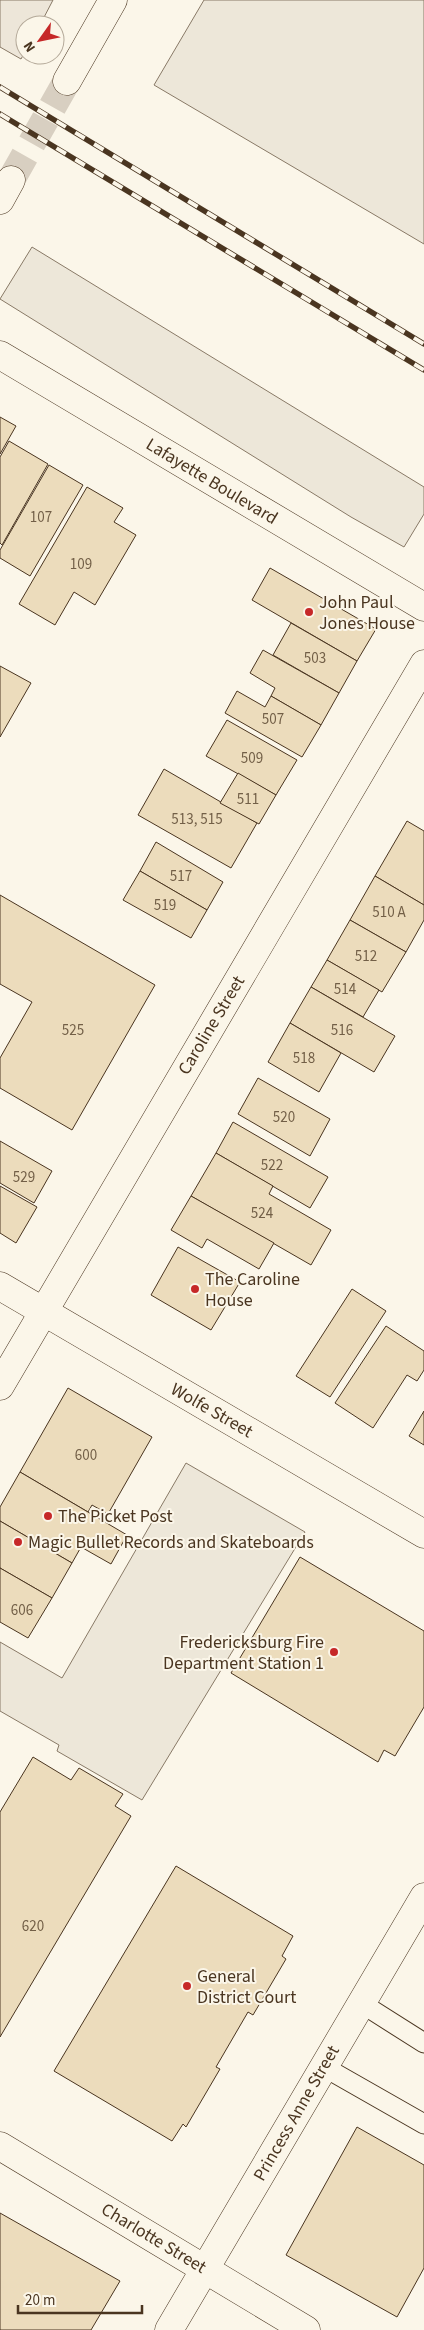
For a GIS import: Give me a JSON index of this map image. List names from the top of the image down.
{
  "streets": {
    "main road": [
      "Lafayette Boulevard",
      "Caroline Street",
      "Wolfe Street",
      "Princess Anne Street",
      "Charlotte Street"
    ]
  },
  "crossings": [
    ["Caroline Street", "Wolfe Street"],
    ["Princess Anne Street", "Charlotte Street"]
  ],
  "places": [
    "John Paul Jones House",
    "The Caroline House",
    "The Picket Post",
    "Magic Bullet Records and Skateboards",
    "Fredericksburg Fire Department Station 1",
    "General District Court"
  ],
  "house_numbers": [
    "107",
    "109",
    "503",
    "507",
    "509",
    "511",
    "513, 515",
    "517",
    "519",
    "510 A",
    "512",
    "514",
    "525",
    "516",
    "518",
    "520",
    "522",
    "529",
    "524",
    "600",
    "606",
    "620"
  ],
  "scale_bar": "20 m",
  "north": "bottom left"
}
